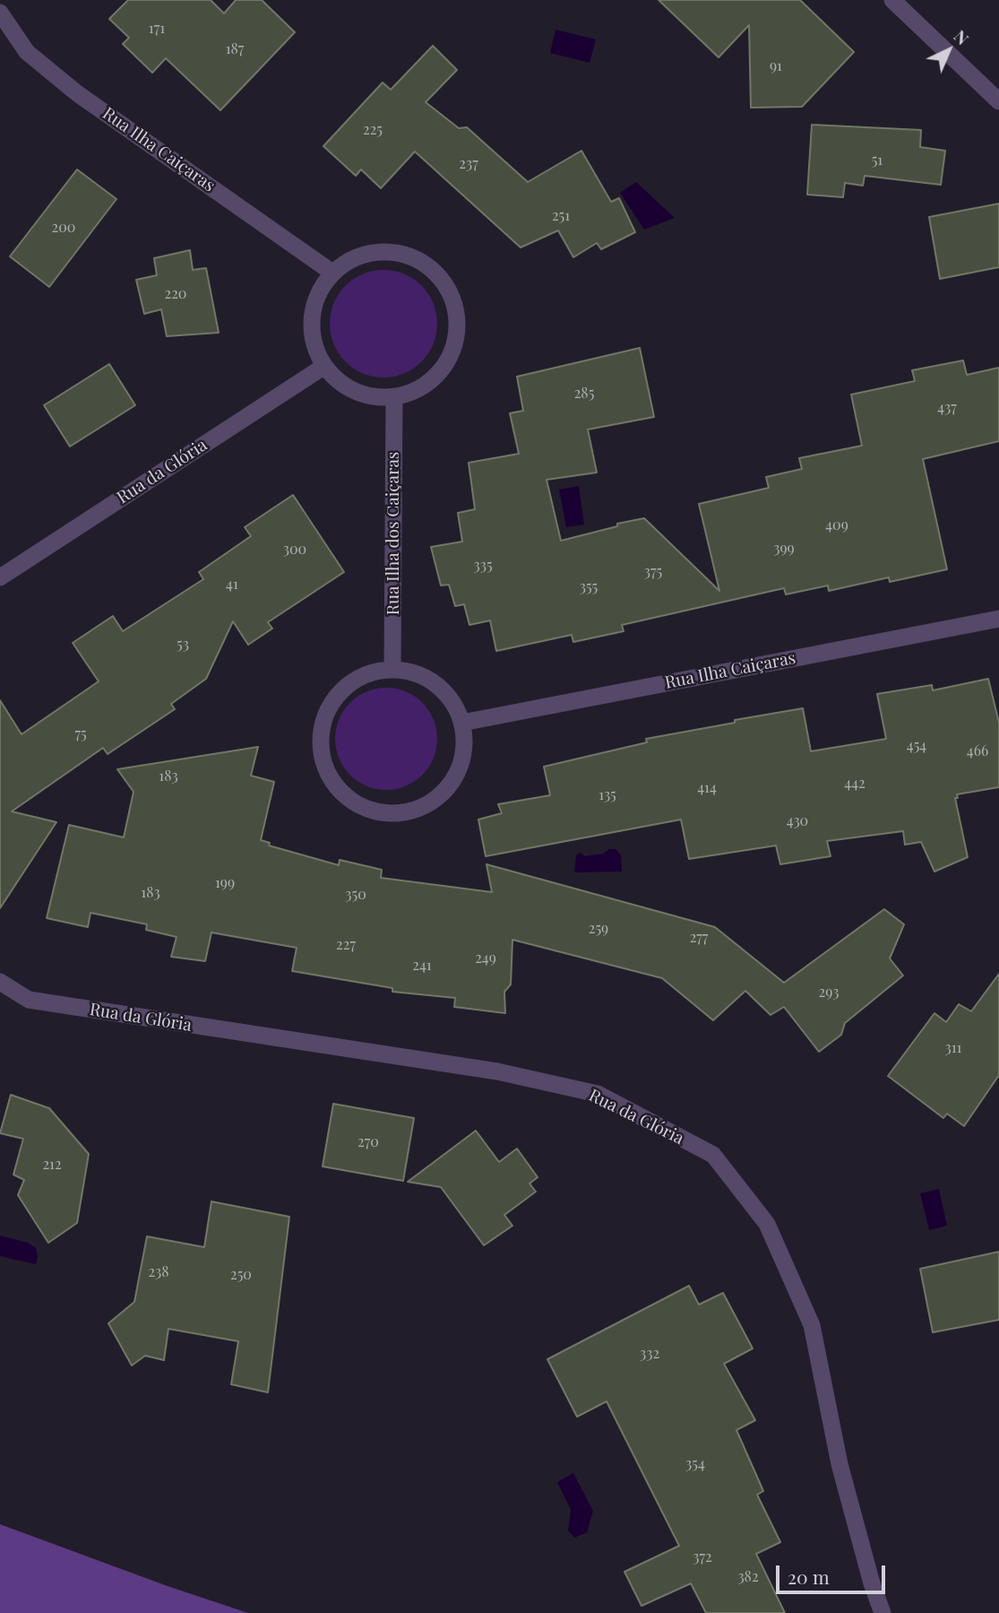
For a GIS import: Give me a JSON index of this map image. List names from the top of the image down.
{
  "streets": {
    "street": ["Rua Ilha Caiçaras", "Rua da Glória", "Rua Ilha dos Caiçaras"]
  },
  "crossings": [
    ["Rua Ilha Caiçaras", "Rua da Glória"],
    ["Rua Ilha Caiçaras", "Rua Ilha dos Caiçaras"],
    ["Rua da Glória", "Rua Ilha dos Caiçaras"]
  ],
  "house_numbers": [
    "171",
    "187",
    "91",
    "225",
    "51",
    "237",
    "251",
    "200",
    "220",
    "285",
    "437",
    "409",
    "399",
    "300",
    "335",
    "375",
    "41",
    "355",
    "53",
    "75",
    "454",
    "466",
    "183",
    "442",
    "414",
    "135",
    "430",
    "199",
    "183",
    "350",
    "259",
    "277",
    "227",
    "249",
    "241",
    "293",
    "311",
    "270",
    "212",
    "238",
    "250",
    "332",
    "354",
    "372",
    "382"
  ],
  "scale_bar": "20 m",
  "north": "top right"
}
